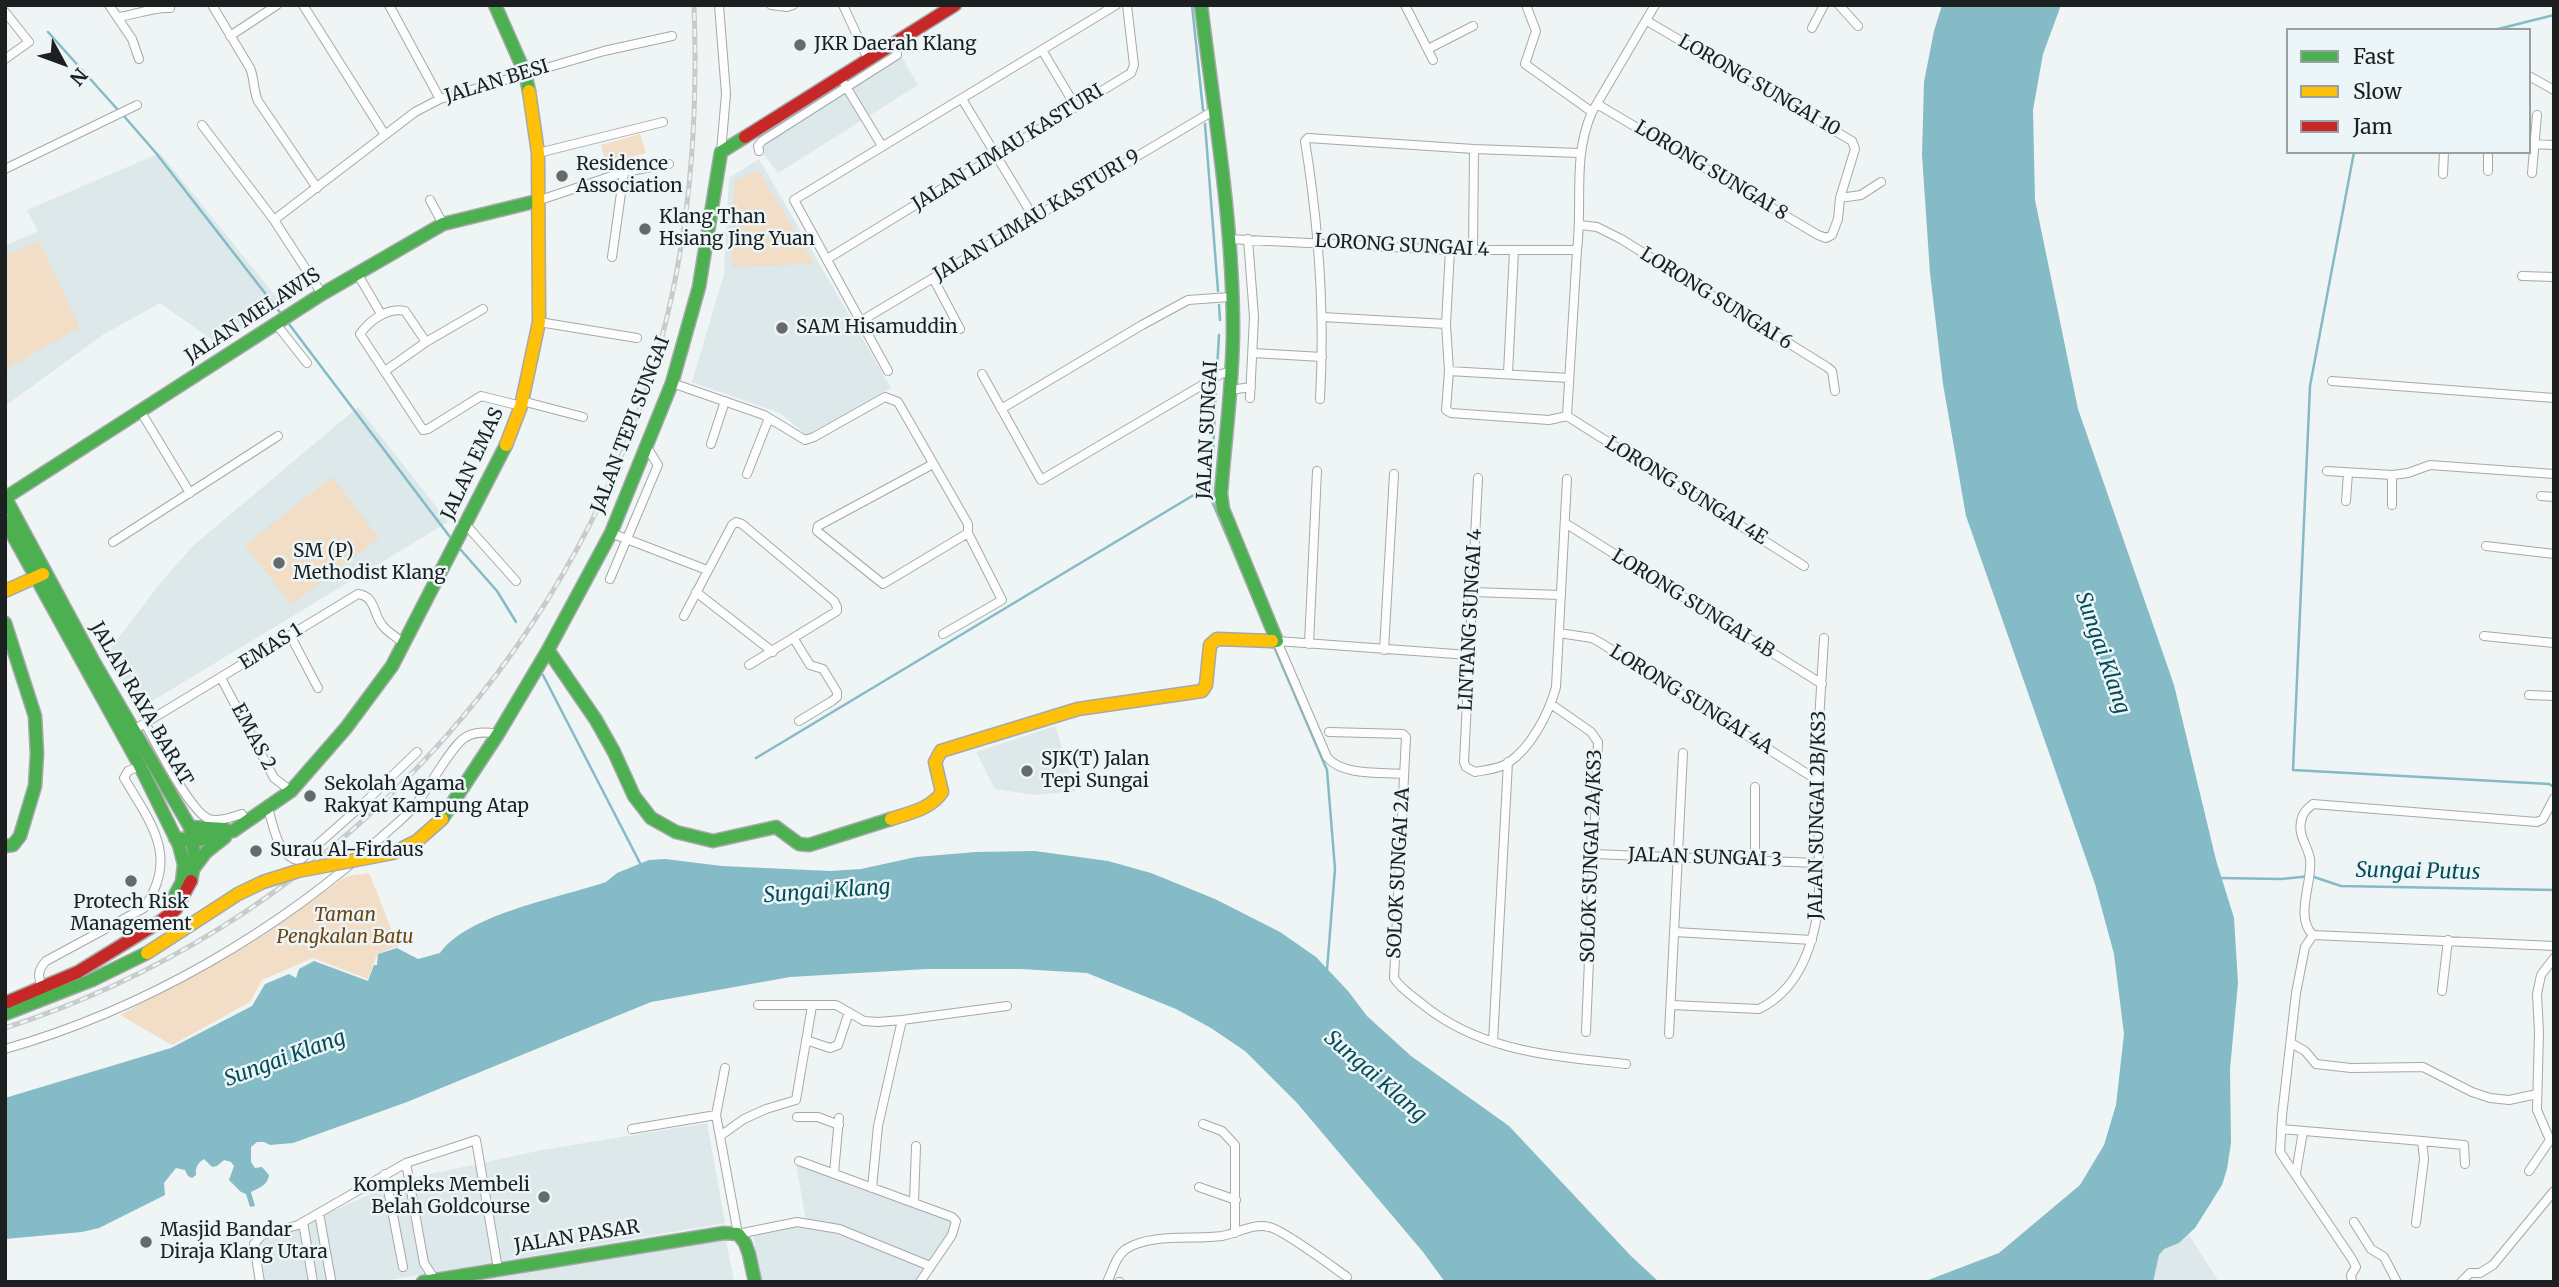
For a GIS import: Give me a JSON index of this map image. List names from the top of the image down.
{
  "streets": {
    "main road": [
      "JALAN MELAWIS",
      "JALAN TEPI SUNGAI",
      "JALAN SUNGAI",
      "JALAN EMAS",
      "JALAN RAYA BARAT",
      "JALAN PASAR"
    ],
    "street": [
      "JALAN BESI",
      "LORONG SUNGAI 10",
      "JALAN LIMAU KASTURI",
      "LORONG SUNGAI 8",
      "JALAN LIMAU KASTURI 9",
      "LORONG SUNGAI 4",
      "LORONG SUNGAI 6",
      "LORONG SUNGAI 4E",
      "LORONG SUNGAI 4B",
      "LINTANG SUNGAI 4",
      "EMAS 1",
      "LORONG SUNGAI 4A",
      "EMAS 2",
      "JALAN SUNGAI 2B/KS3",
      "SOLOK SUNGAI 2A/KS3",
      "JALAN SUNGAI 3",
      "SOLOK SUNGAI 2A"
    ]
  },
  "crossings": [
    ["JALAN BESI", "JALAN EMAS"],
    ["LORONG SUNGAI 10", "LORONG SUNGAI 8"],
    ["JALAN LIMAU KASTURI 9", "JALAN SUNGAI"],
    ["LORONG SUNGAI 4", "JALAN SUNGAI"],
    ["JALAN MELAWIS", "JALAN EMAS"],
    ["JALAN MELAWIS", "JALAN RAYA BARAT"],
    ["JALAN SUNGAI", "SOLOK SUNGAI 2A"],
    ["JALAN EMAS", "EMAS 1"],
    ["JALAN EMAS", "JALAN RAYA BARAT"],
    ["JALAN EMAS", "EMAS 2"],
    ["LORONG SUNGAI 4B", "JALAN SUNGAI 2B/KS3"],
    ["EMAS 1", "JALAN RAYA BARAT"],
    ["EMAS 1", "EMAS 2"],
    ["LORONG SUNGAI 4A", "JALAN SUNGAI 2B/KS3"],
    ["JALAN SUNGAI 2B/KS3", "JALAN SUNGAI 3"],
    ["SOLOK SUNGAI 2A/KS3", "JALAN SUNGAI 3"]
  ],
  "water": ["Sungai Klang", "Sungai Putus"],
  "parks": ["Taman Pengkalan Batu"],
  "places": [
    "JKR Daerah Klang",
    "Residence Association",
    "Klang Than Hsiang Jing Yuan",
    "SAM Hisamuddin",
    "SM (P) Methodist Klang",
    "SJK(T) Jalan Tepi Sungai",
    "Sekolah Agama Rakyat Kampung Atap",
    "Surau Al-Firdaus",
    "Protech Risk Management",
    "Kompleks Membeli Belah Goldcourse",
    "Masjid Bandar Diraja Klang Utara"
  ],
  "legend": ["Fast", "Slow", "Jam"],
  "north": "bottom right"
}
